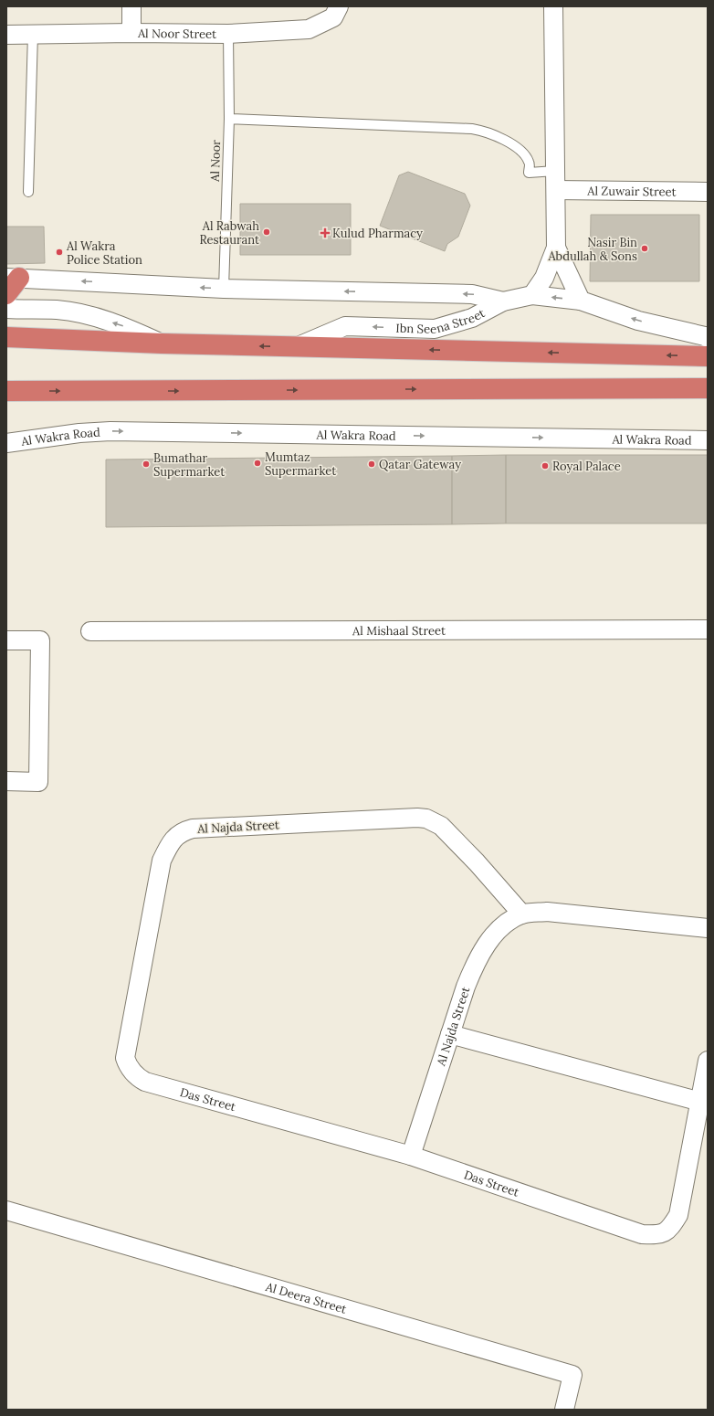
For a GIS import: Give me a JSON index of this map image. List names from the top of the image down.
{
  "streets": {
    "street": [
      "Al Noor Street",
      "Al Zuwair Street",
      "Ibn Seena Street",
      "Al Wakra Road",
      "Al Mishaal Street",
      "Al Najda Street",
      "Das Street",
      "Al Deera Street"
    ],
    "lane": ["Al Noor"]
  },
  "crossings": [
    ["Al Noor Street", "Al Noor"],
    ["Al Najda Street", "Das Street"]
  ],
  "places": {
    "other": [
      "Al Rabwah Restaurant",
      "Nasir Bin Abdullah & Sons",
      "Al Wakra Police Station",
      "Mumtaz Supermarket",
      "Bumathar Supermarket",
      "Qatar Gateway",
      "Royal Palace"
    ],
    "health": ["Kulud Pharmacy"]
  }
}
